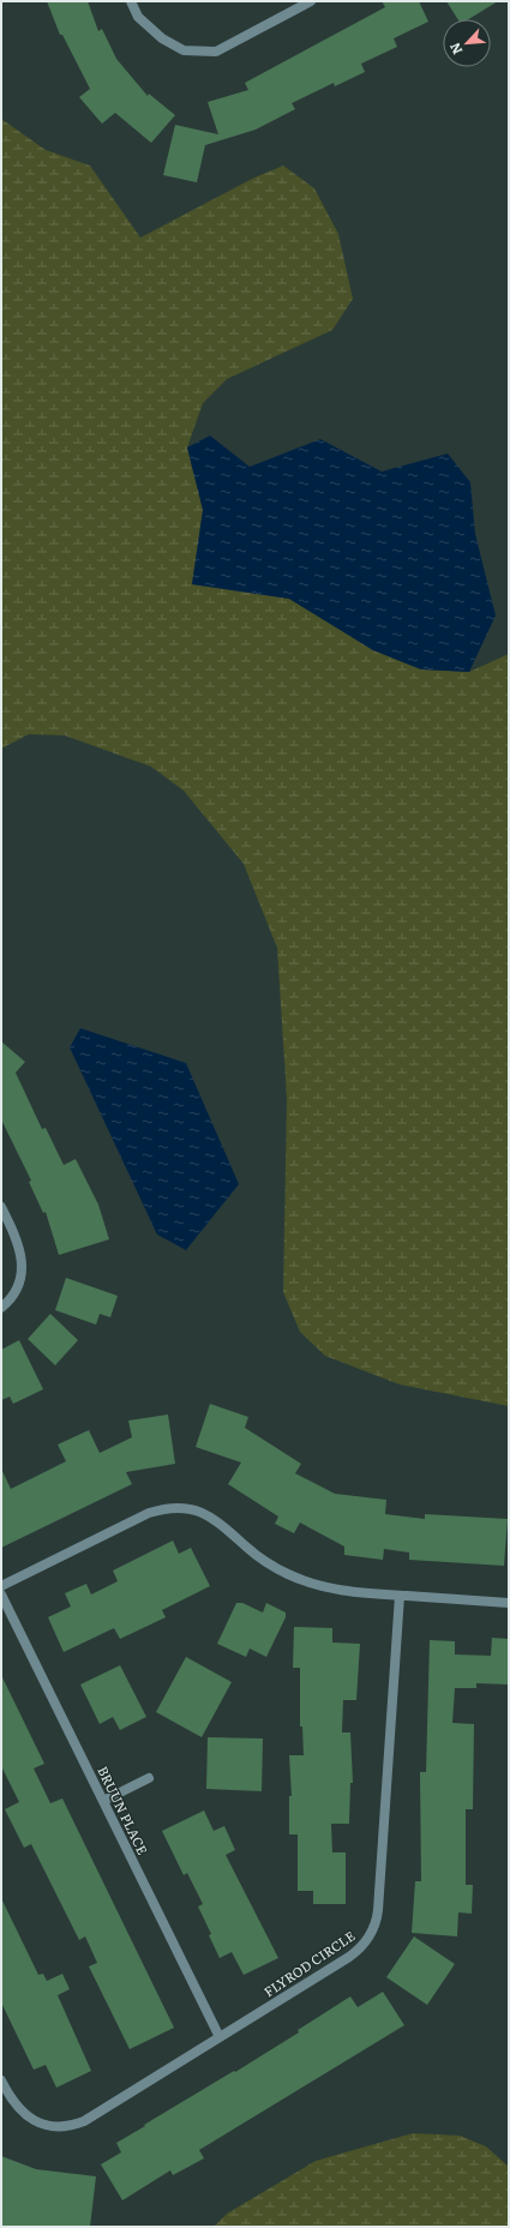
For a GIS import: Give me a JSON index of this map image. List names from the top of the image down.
{
  "streets": {
    "street": ["BRUUN PLACE", "FLYROD CIRCLE"]
  },
  "crossings": [
    ["BRUUN PLACE", "FLYROD CIRCLE"]
  ],
  "north": "bottom left"
}
